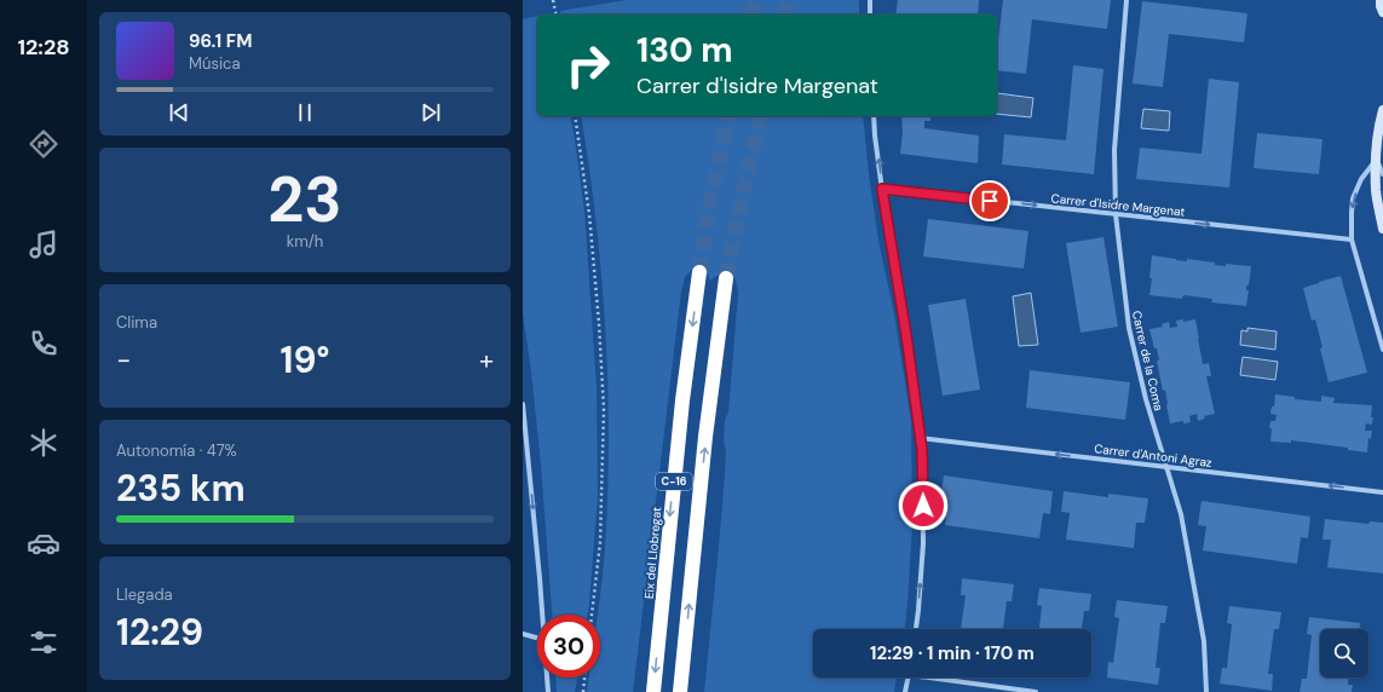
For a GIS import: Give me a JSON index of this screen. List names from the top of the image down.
{
  "streets": {
    "highway": ["C-16", "Eix del Llobregat"],
    "street": ["Carrer d'Isidre Margenat", "Carrer de la Coma", "Carrer d'Antoni Agraz"]
  },
  "crossings": [
    ["Carrer d'Isidre Margenat", "Carrer de la Coma"],
    ["Carrer de la Coma", "Carrer d'Antoni Agraz"]
  ],
  "one_way": ["Carrer d'Isidre Margenat", "Carrer d'Antoni Agraz"],
  "page": {
    "tabs": "12:28",
    "turn": ["130 m", "Carrer d'Isidre Margenat"],
    "song": ["96.1 FM", "Música"],
    "tile": [
      ["23", "km/h"],
      "Clima",
      ["Autonomía · 47%", "235 km"],
      ["Llegada", "12:29"]
    ],
    "heat": ["−", "19°", "+"],
    "limit": "30",
    "trip": "12:29 · 1 min · 170 m"
  }
}
